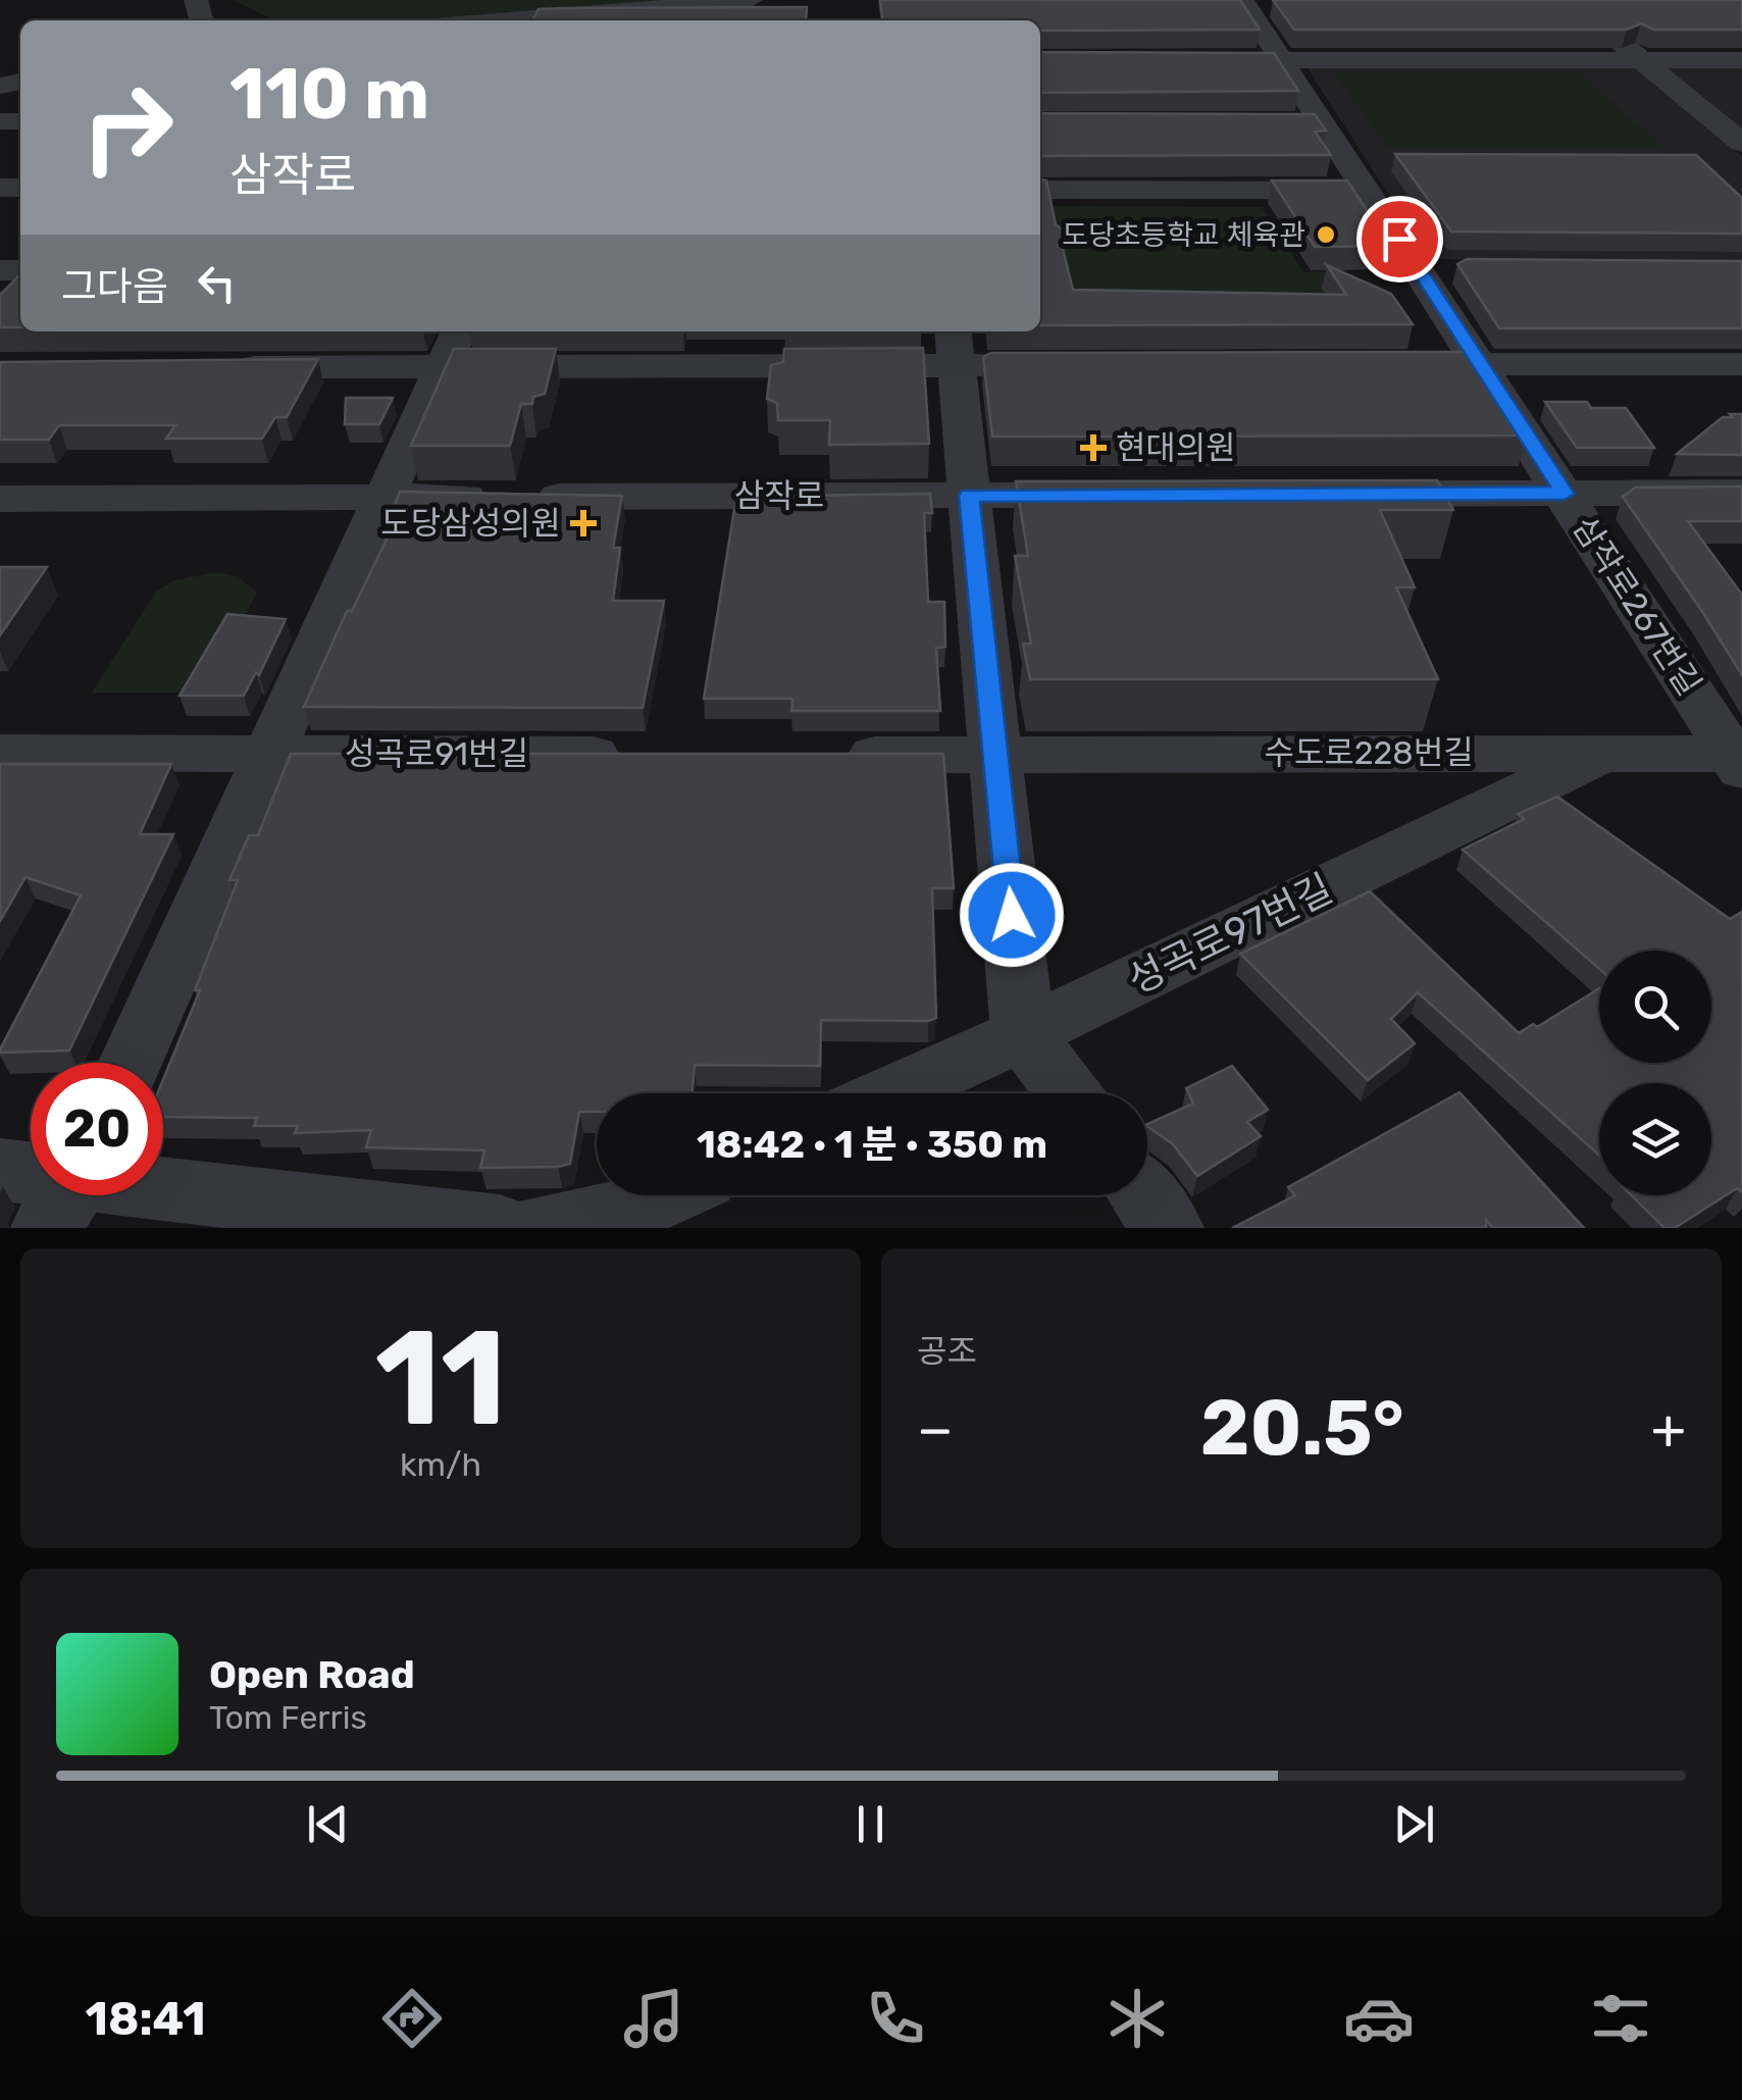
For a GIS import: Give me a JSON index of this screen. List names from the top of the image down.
{
  "streets": {
    "street": [
      "삼작로",
      "삼작로267번길",
      "수도로228번길",
      "성곡로91번길",
      "성곡로97번길"
    ]
  },
  "crossings": [
    ["삼작로267번길", "수도로228번길"],
    ["수도로228번길", "성곡로97번길"]
  ],
  "places": {
    "other": ["도당초등학교 체육관"],
    "health": ["현대의원", "도당삼성의원"]
  },
  "page": {
    "turn": ["110 m", "삼작로"],
    "then": "그다음",
    "limit": "20",
    "trip": "18:42 · 1 분 · 350 m",
    "tile": [
      ["11", "km/h"],
      "공조"
    ],
    "heat": ["−", "20.5°", "+"],
    "song": ["Open Road", "Tom Ferris"],
    "tabs": "18:41"
  }
}
